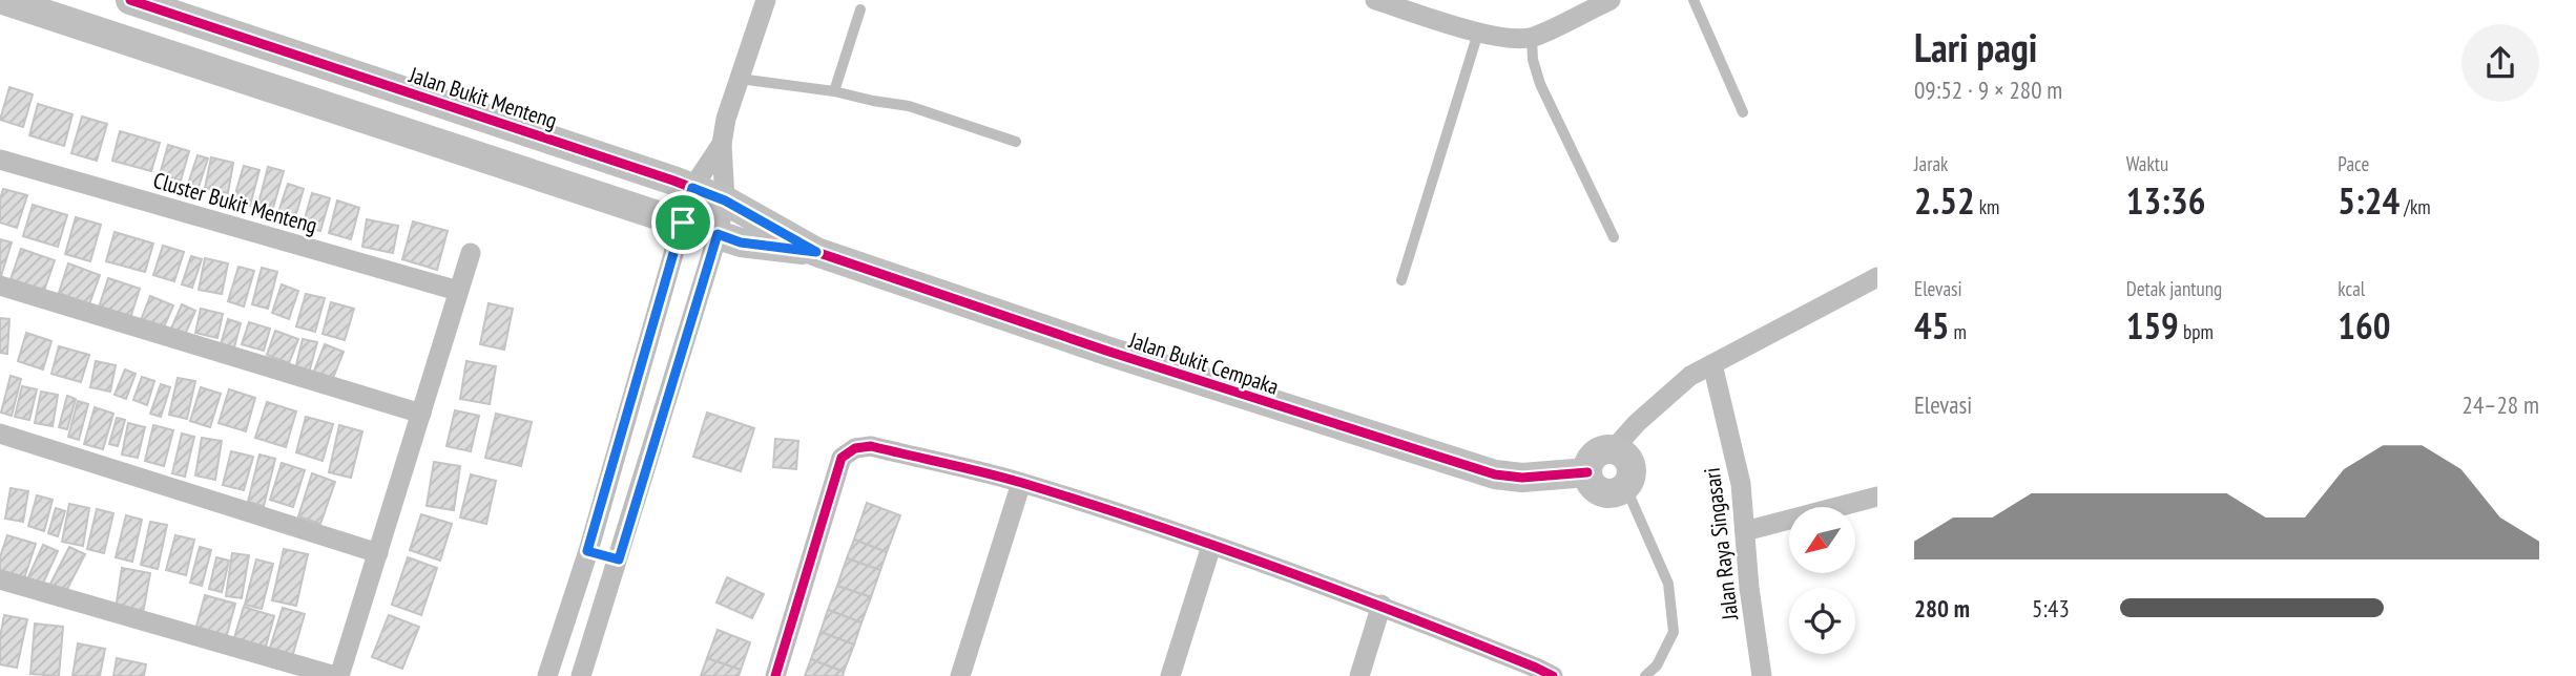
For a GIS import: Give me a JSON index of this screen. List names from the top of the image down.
{
  "streets": {
    "street": [
      "Jalan Bukit Menteng",
      "Cluster Bukit Menteng",
      "Jalan Bukit Cempaka",
      "Jalan Raya Singasari"
    ]
  },
  "crossings": [
    ["Jalan Bukit Menteng", "Jalan Bukit Cempaka"]
  ],
  "north": "bottom left",
  "page": {
    "heading": ["Lari pagi", "09:52 · 9 × 280 m"],
    "stats": [
      ["Jarak", "2.52 km"],
      ["Waktu", "13:36"],
      ["Pace", "5:24 /km"],
      ["Elevasi", "45 m"],
      ["Detak jantung", "159 bpm"],
      ["kcal", "160"]
    ],
    "chart": ["Elevasi", "24–28 m"],
    "list": [
      {
        "name": "280 m",
        "note": "5:43"
      }
    ]
  }
}
